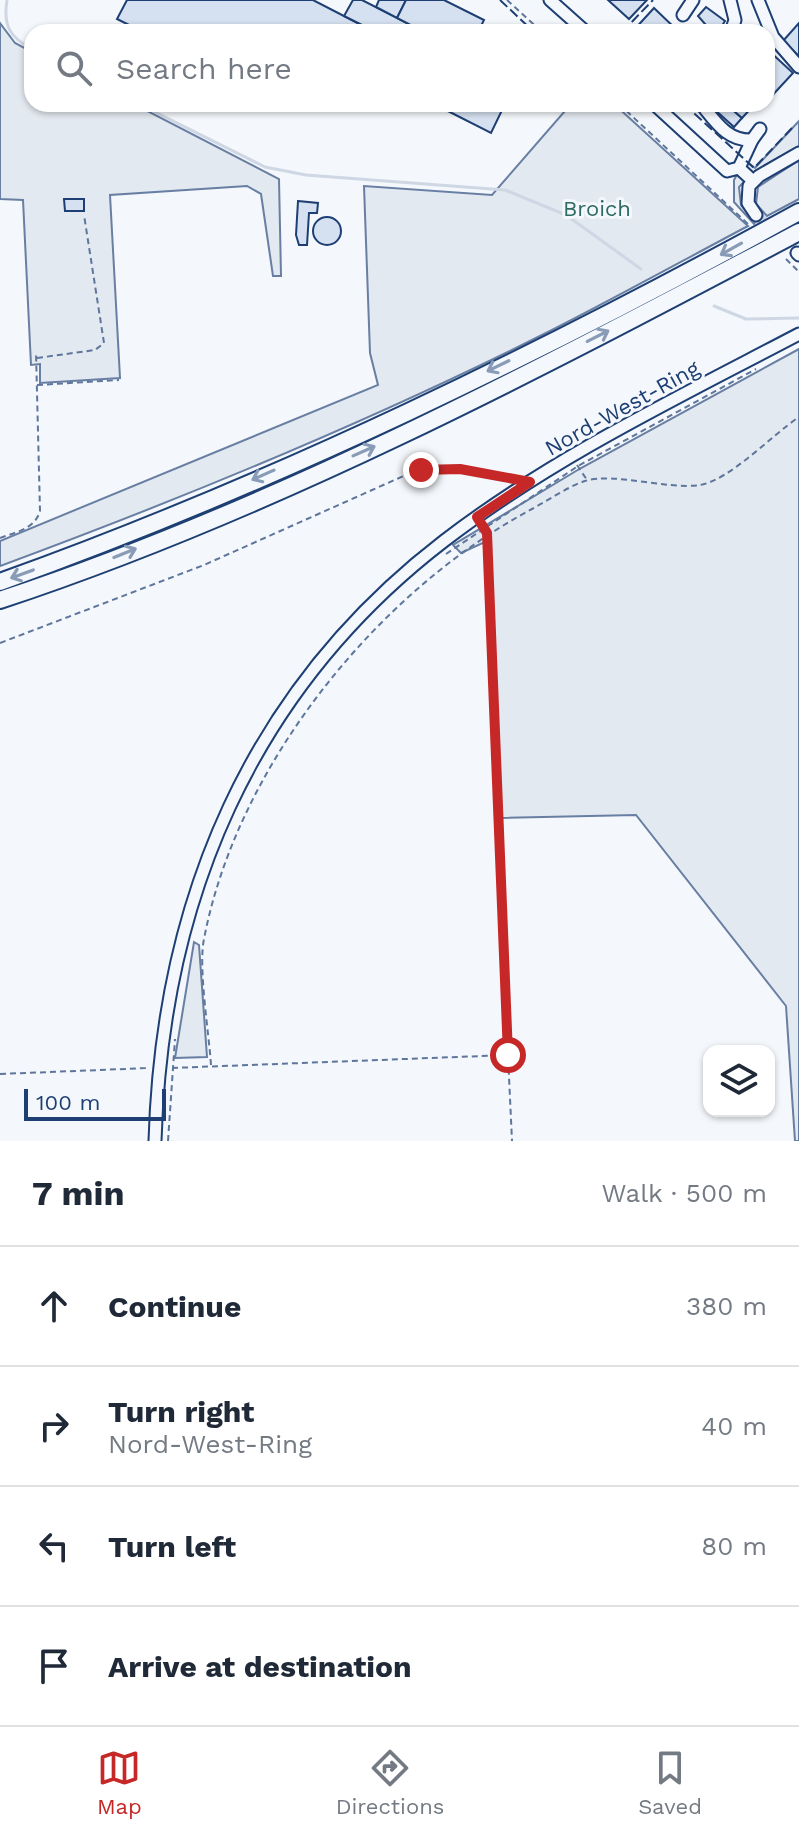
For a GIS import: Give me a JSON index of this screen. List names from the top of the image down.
{
  "streets": {
    "street": ["Nord-West-Ring"]
  },
  "parks": ["Broich"],
  "scale_bar": "100 m",
  "page": {
    "search": "Search here",
    "scale": "100 m",
    "heading": ["7 min", "Walk · 500 m"],
    "list": [
      ["Continue", "380 m"],
      ["Turn right", "Nord-West-Ring", "40 m"],
      ["Turn left", "80 m"],
      "Arrive at destination"
    ],
    "nav": ["Map", "Directions", "Saved"]
  }
}
